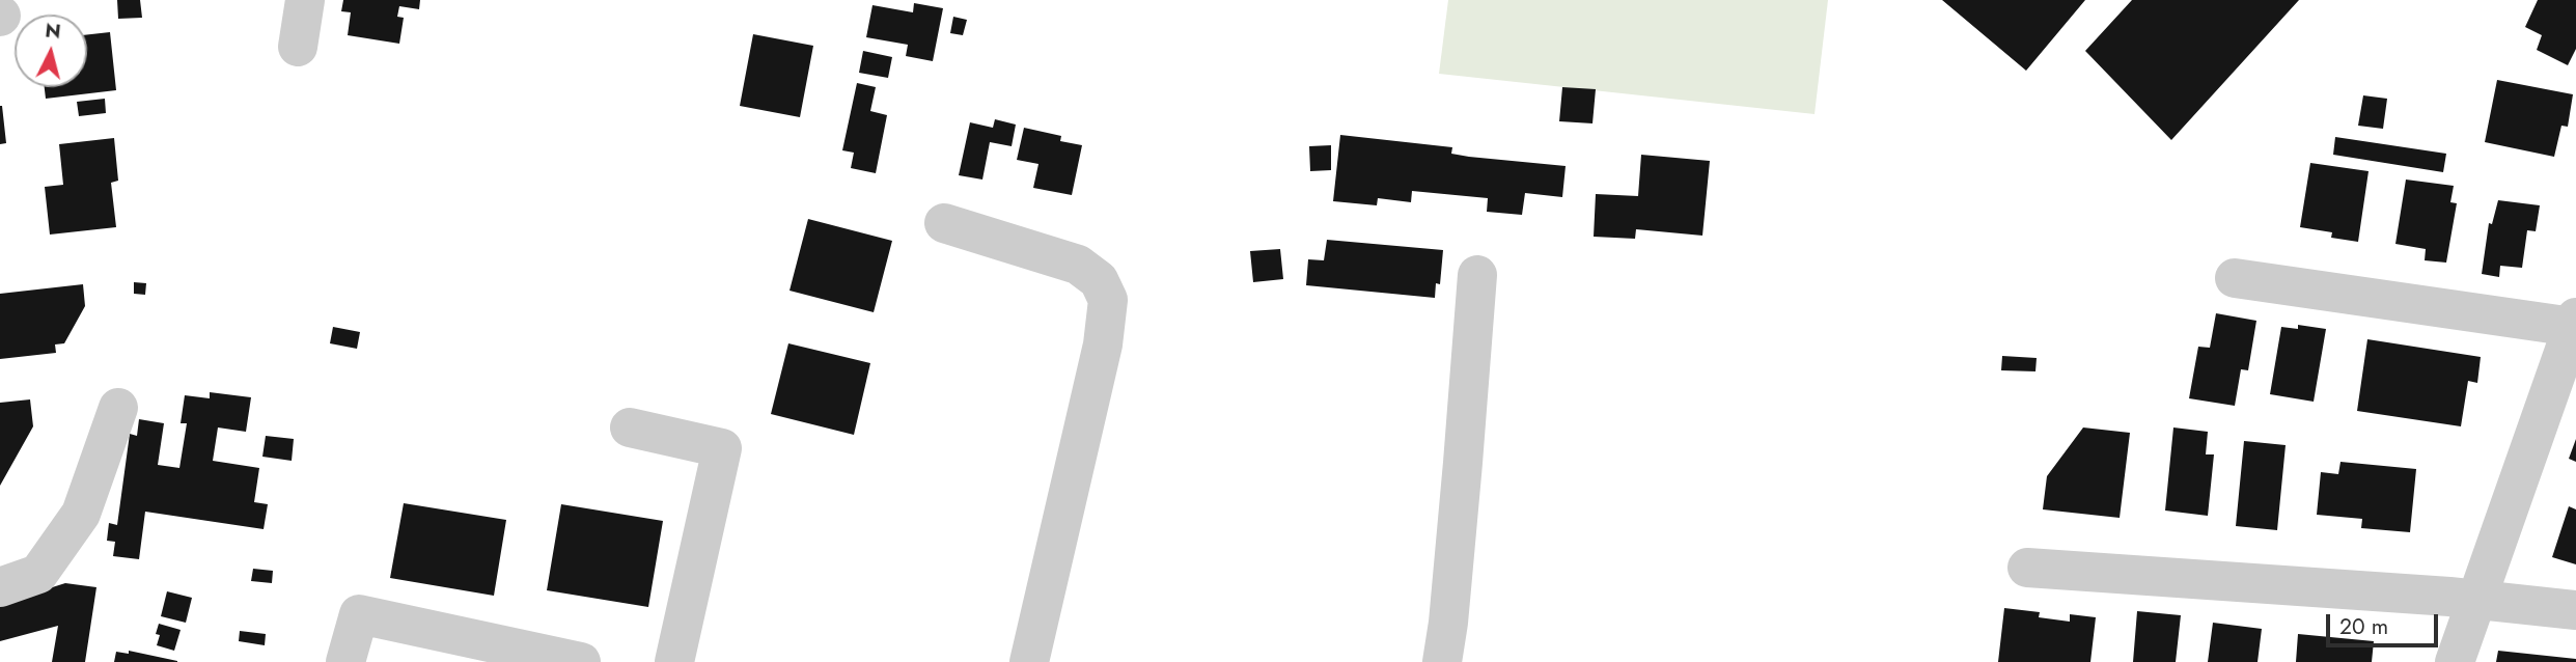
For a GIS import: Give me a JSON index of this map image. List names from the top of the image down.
{
  "scale_bar": "20 m",
  "north": "top"
}
